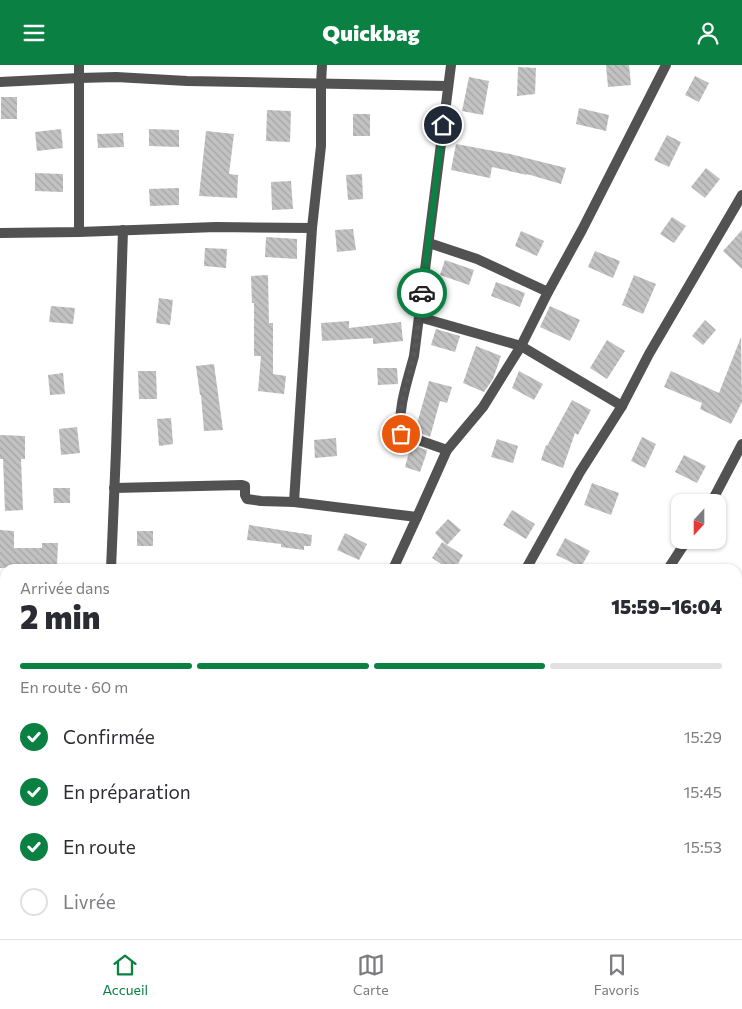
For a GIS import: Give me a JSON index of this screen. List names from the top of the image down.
{
  "north": "bottom",
  "page": {
    "header": "Quickbag",
    "heading": ["2 min", "Arrivée dans", "15:59–16:04"],
    "bar": "En route · 60 m",
    "list": [
      ["Confirmée", "15:29"],
      ["En préparation", "15:45"],
      ["En route", "15:53"],
      "Livrée"
    ],
    "tabs": ["Accueil", "Carte", "Favoris"]
  }
}
